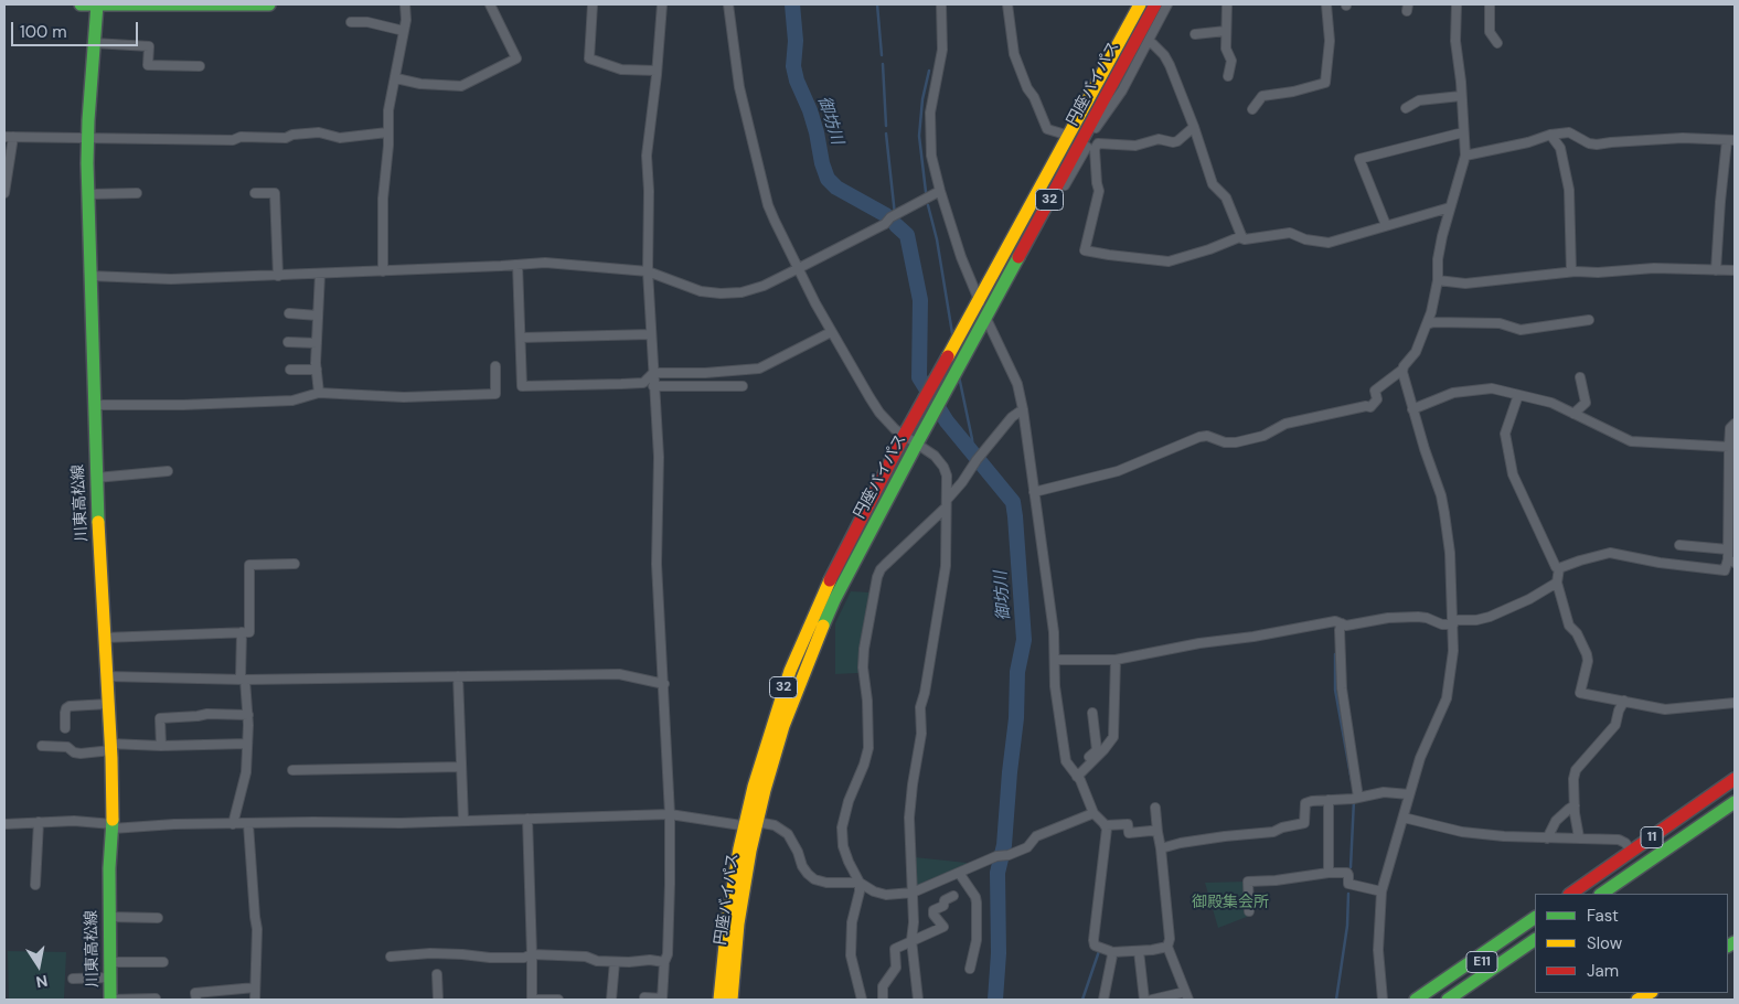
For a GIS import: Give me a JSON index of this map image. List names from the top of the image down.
{
  "streets": {
    "main road": [
      "円座バイパス",
      "32",
      "川東高松線",
      "11",
      "E11"
    ]
  },
  "water": ["御坊川"],
  "parks": ["御殿集会所"],
  "legend": ["Fast", "Slow", "Jam"],
  "scale_bar": "100 m",
  "north": "bottom"
}
